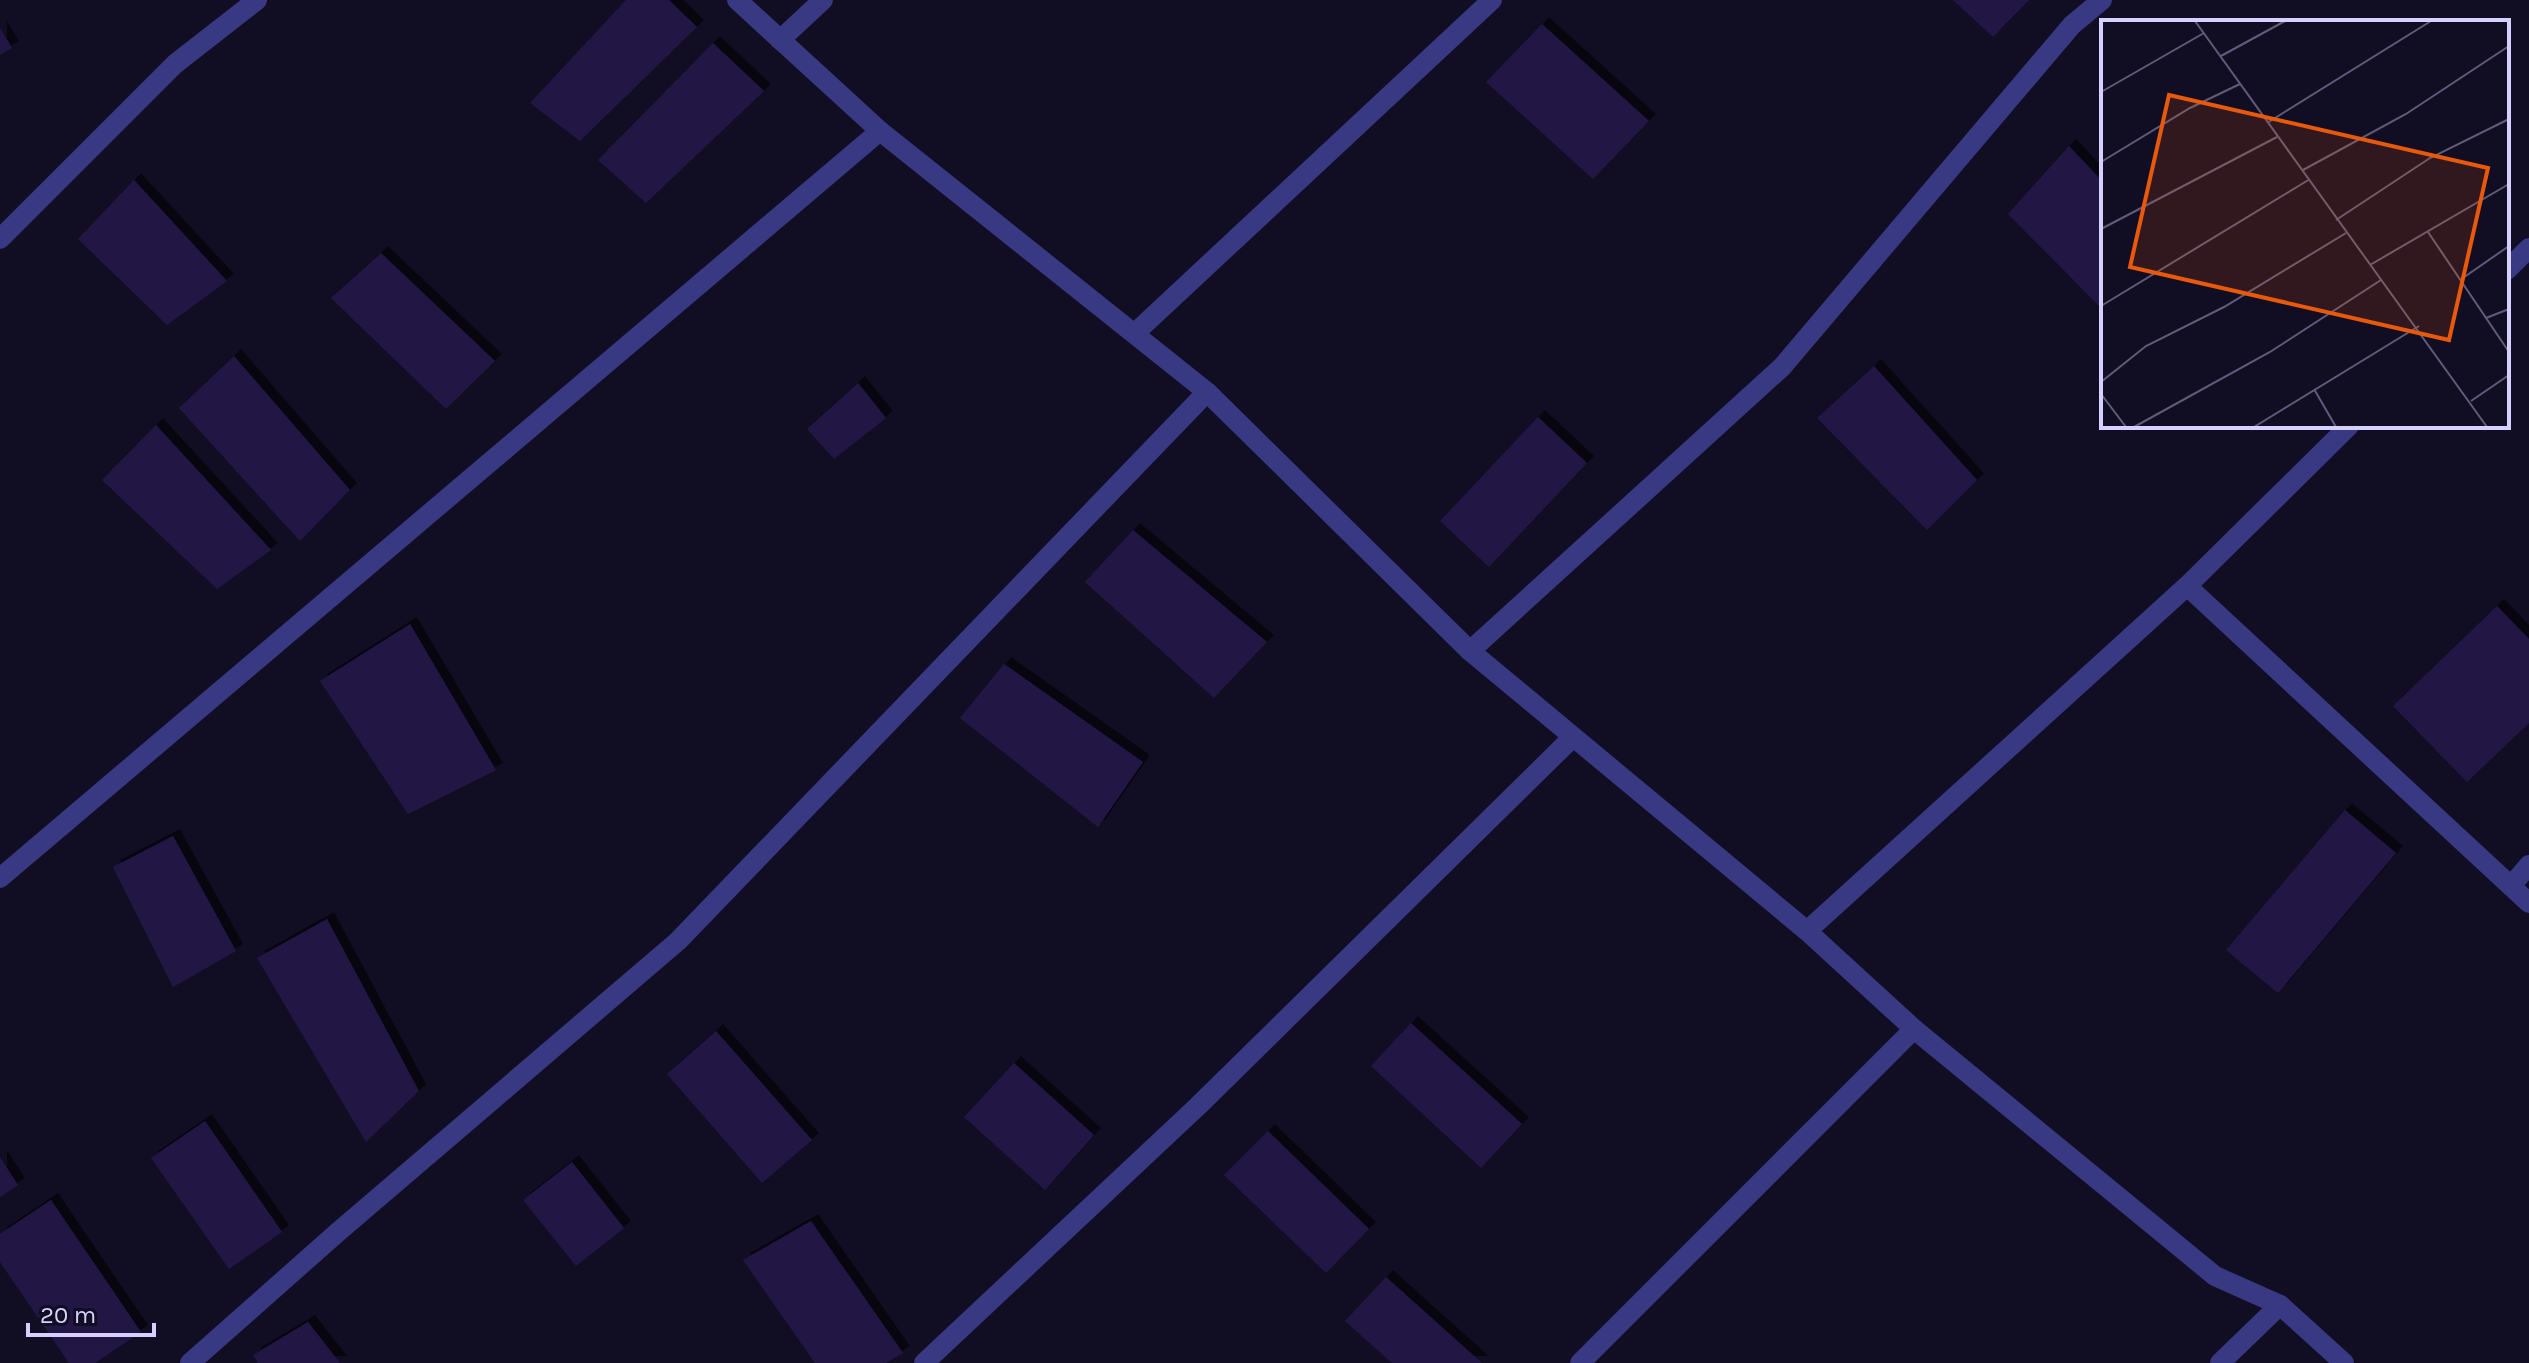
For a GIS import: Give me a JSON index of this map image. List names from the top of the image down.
{
  "scale_bar": "20 m"
}
